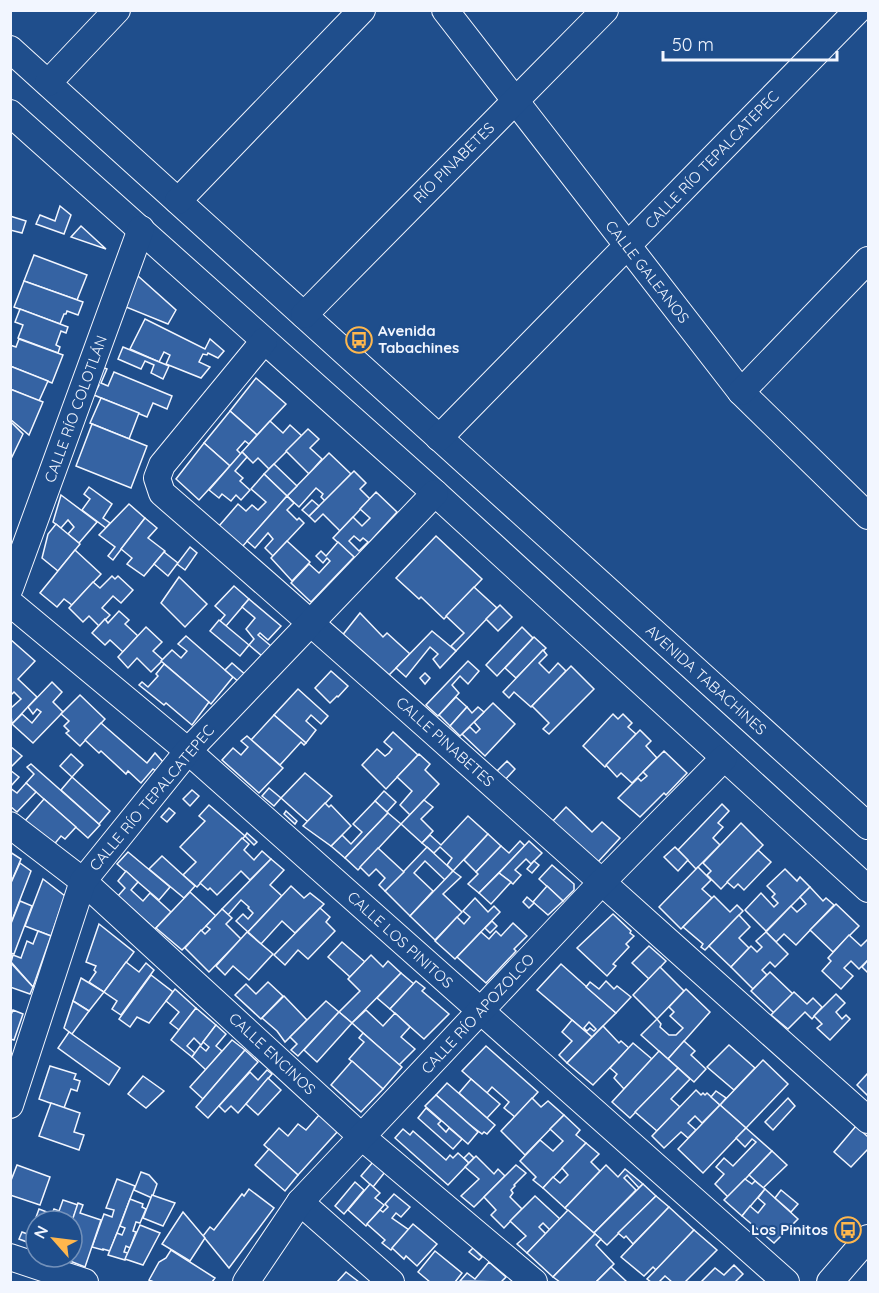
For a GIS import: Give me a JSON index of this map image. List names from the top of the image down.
{
  "streets": {
    "street": [
      "CALLE RÍO TEPALCATEPEC",
      "RÍO PINABETES",
      "CALLE GALEANOS",
      "CALLE RÍO COLOTLÁN",
      "AVENIDA TABACHINES",
      "CALLE PINABETES",
      "CALLE LOS PINITOS",
      "CALLE RÍO APOZOLCO",
      "CALLE ENCINOS"
    ]
  },
  "crossings": [
    ["CALLE RÍO TEPALCATEPEC", "CALLE GALEANOS"],
    ["CALLE RÍO TEPALCATEPEC", "AVENIDA TABACHINES"],
    ["CALLE RÍO TEPALCATEPEC", "CALLE PINABETES"],
    ["CALLE RÍO TEPALCATEPEC", "CALLE LOS PINITOS"],
    ["CALLE RÍO TEPALCATEPEC", "CALLE ENCINOS"],
    ["RÍO PINABETES", "CALLE GALEANOS"],
    ["RÍO PINABETES", "AVENIDA TABACHINES"],
    ["CALLE PINABETES", "CALLE RÍO APOZOLCO"],
    ["CALLE LOS PINITOS", "CALLE RÍO APOZOLCO"],
    ["CALLE RÍO APOZOLCO", "CALLE ENCINOS"]
  ],
  "places": {
    "bus stop": ["Avenida Tabachines", "Los Pinitos"]
  },
  "scale_bar": "50 m",
  "north": "top left"
}
